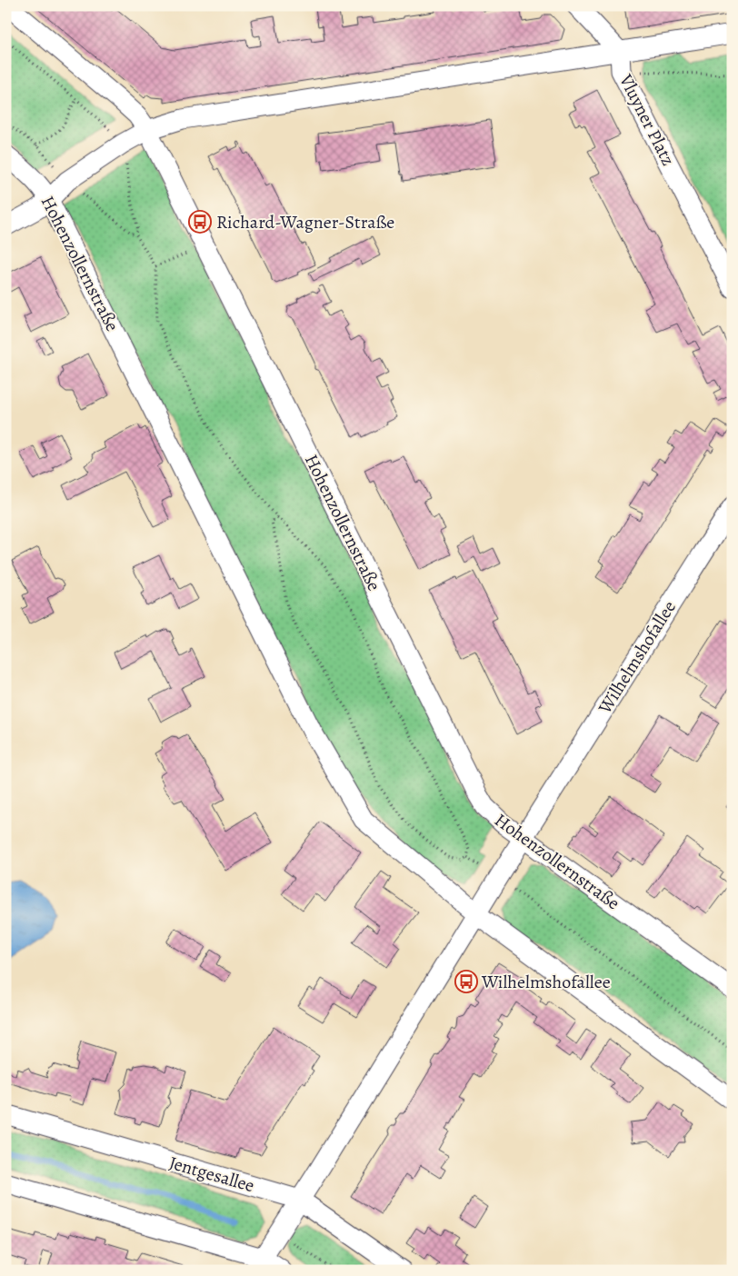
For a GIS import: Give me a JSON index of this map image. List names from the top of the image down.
{
  "streets": {
    "street": [
      "Vluyner Platz",
      "Hohenzollernstraße",
      "Wilhelmshofallee",
      "Jentgesallee"
    ]
  },
  "crossings": [
    ["Hohenzollernstraße", "Wilhelmshofallee"],
    ["Wilhelmshofallee", "Jentgesallee"]
  ],
  "places": {
    "bus stop": ["Richard-Wagner-Straße", "Wilhelmshofallee"]
  }
}
